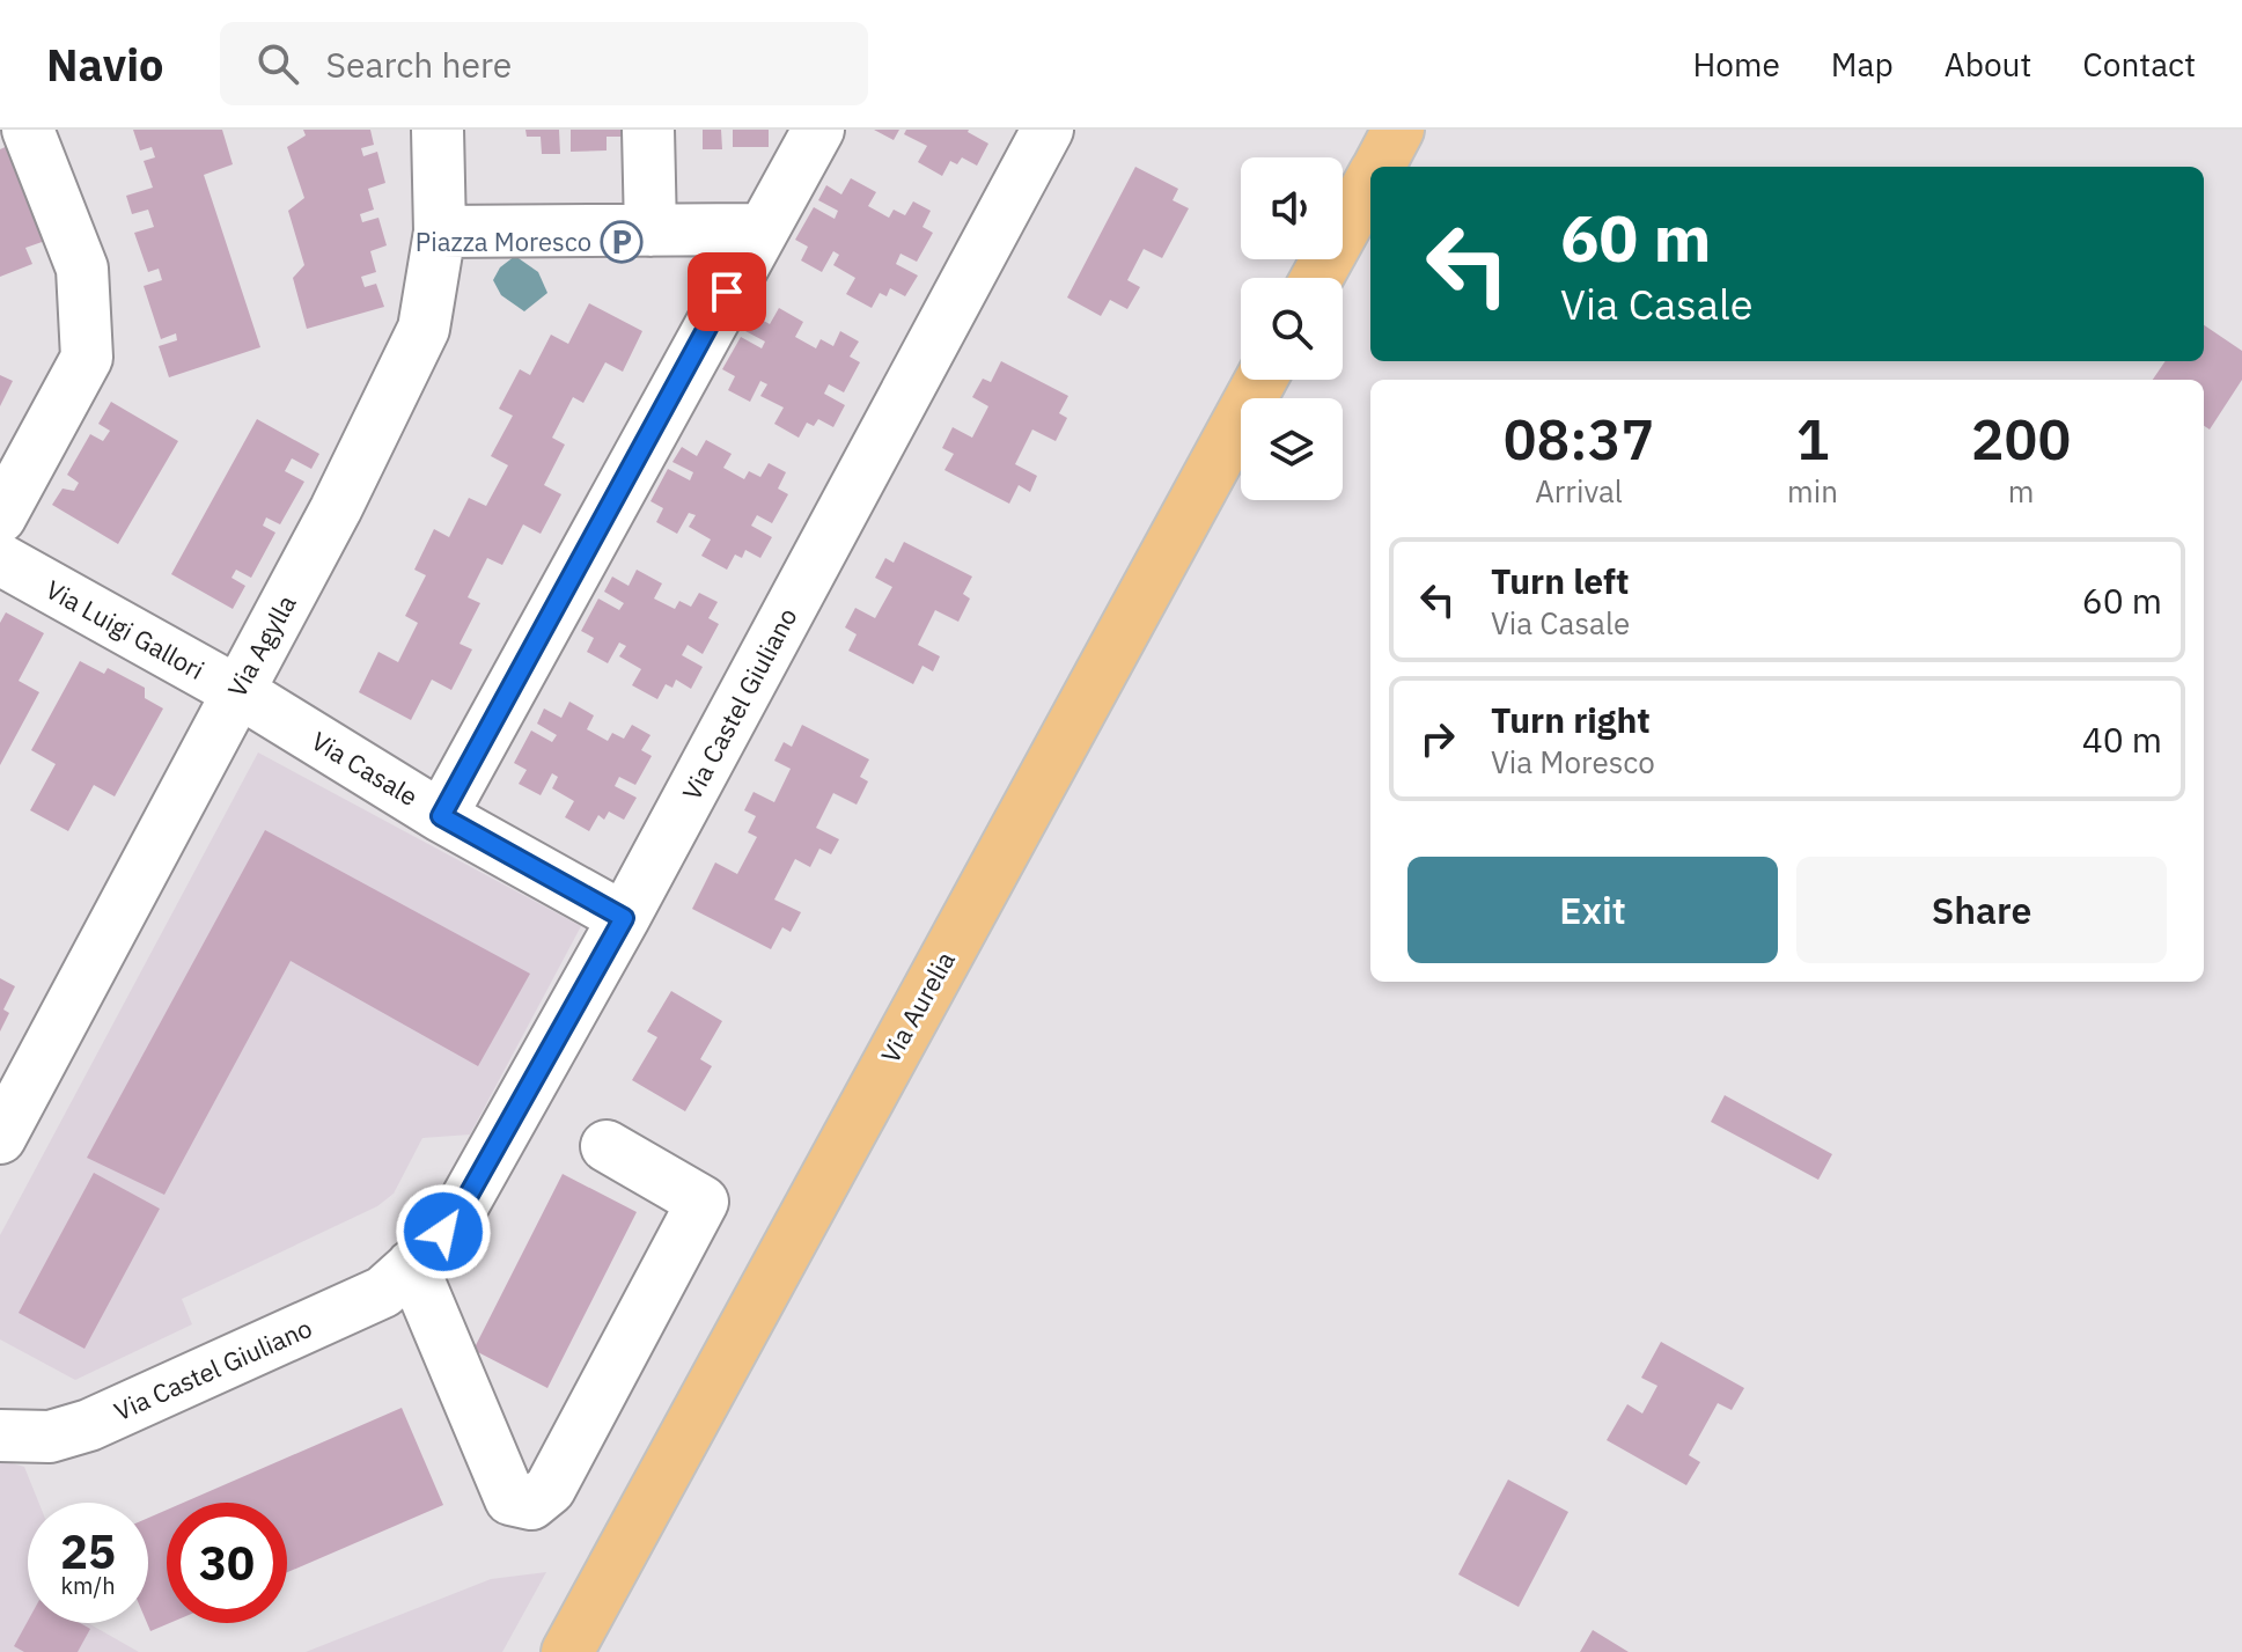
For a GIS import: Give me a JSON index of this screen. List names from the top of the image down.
{
  "streets": {
    "main road": ["Via Aurelia"],
    "street": [
      "Via Luigi Gallori",
      "Via Agylla",
      "Via Castel Giuliano",
      "Via Casale"
    ]
  },
  "crossings": [
    ["Via Luigi Gallori", "Via Agylla"],
    ["Via Luigi Gallori", "Via Casale"],
    ["Via Agylla", "Via Casale"],
    ["Via Castel Giuliano", "Via Casale"]
  ],
  "places": {
    "parking": ["Piazza Moresco"]
  },
  "page": {
    "header": "Navio",
    "search": "Search here",
    "nav": [
      "Home",
      "Map",
      "About",
      "Contact"
    ],
    "turn": ["60 m", "Via Casale"],
    "eta": [
      "08:37",
      "Arrival",
      "1",
      "min",
      "200",
      "m"
    ],
    "list": [
      {
        "name": "Turn left",
        "note": "Via Casale",
        "value": "60 m"
      },
      {
        "name": "Turn right",
        "note": "Via Moresco",
        "value": "40 m"
      }
    ],
    "buttons": ["Exit", "Share"],
    "speed": "25 km/h",
    "limit": "30"
  }
}
